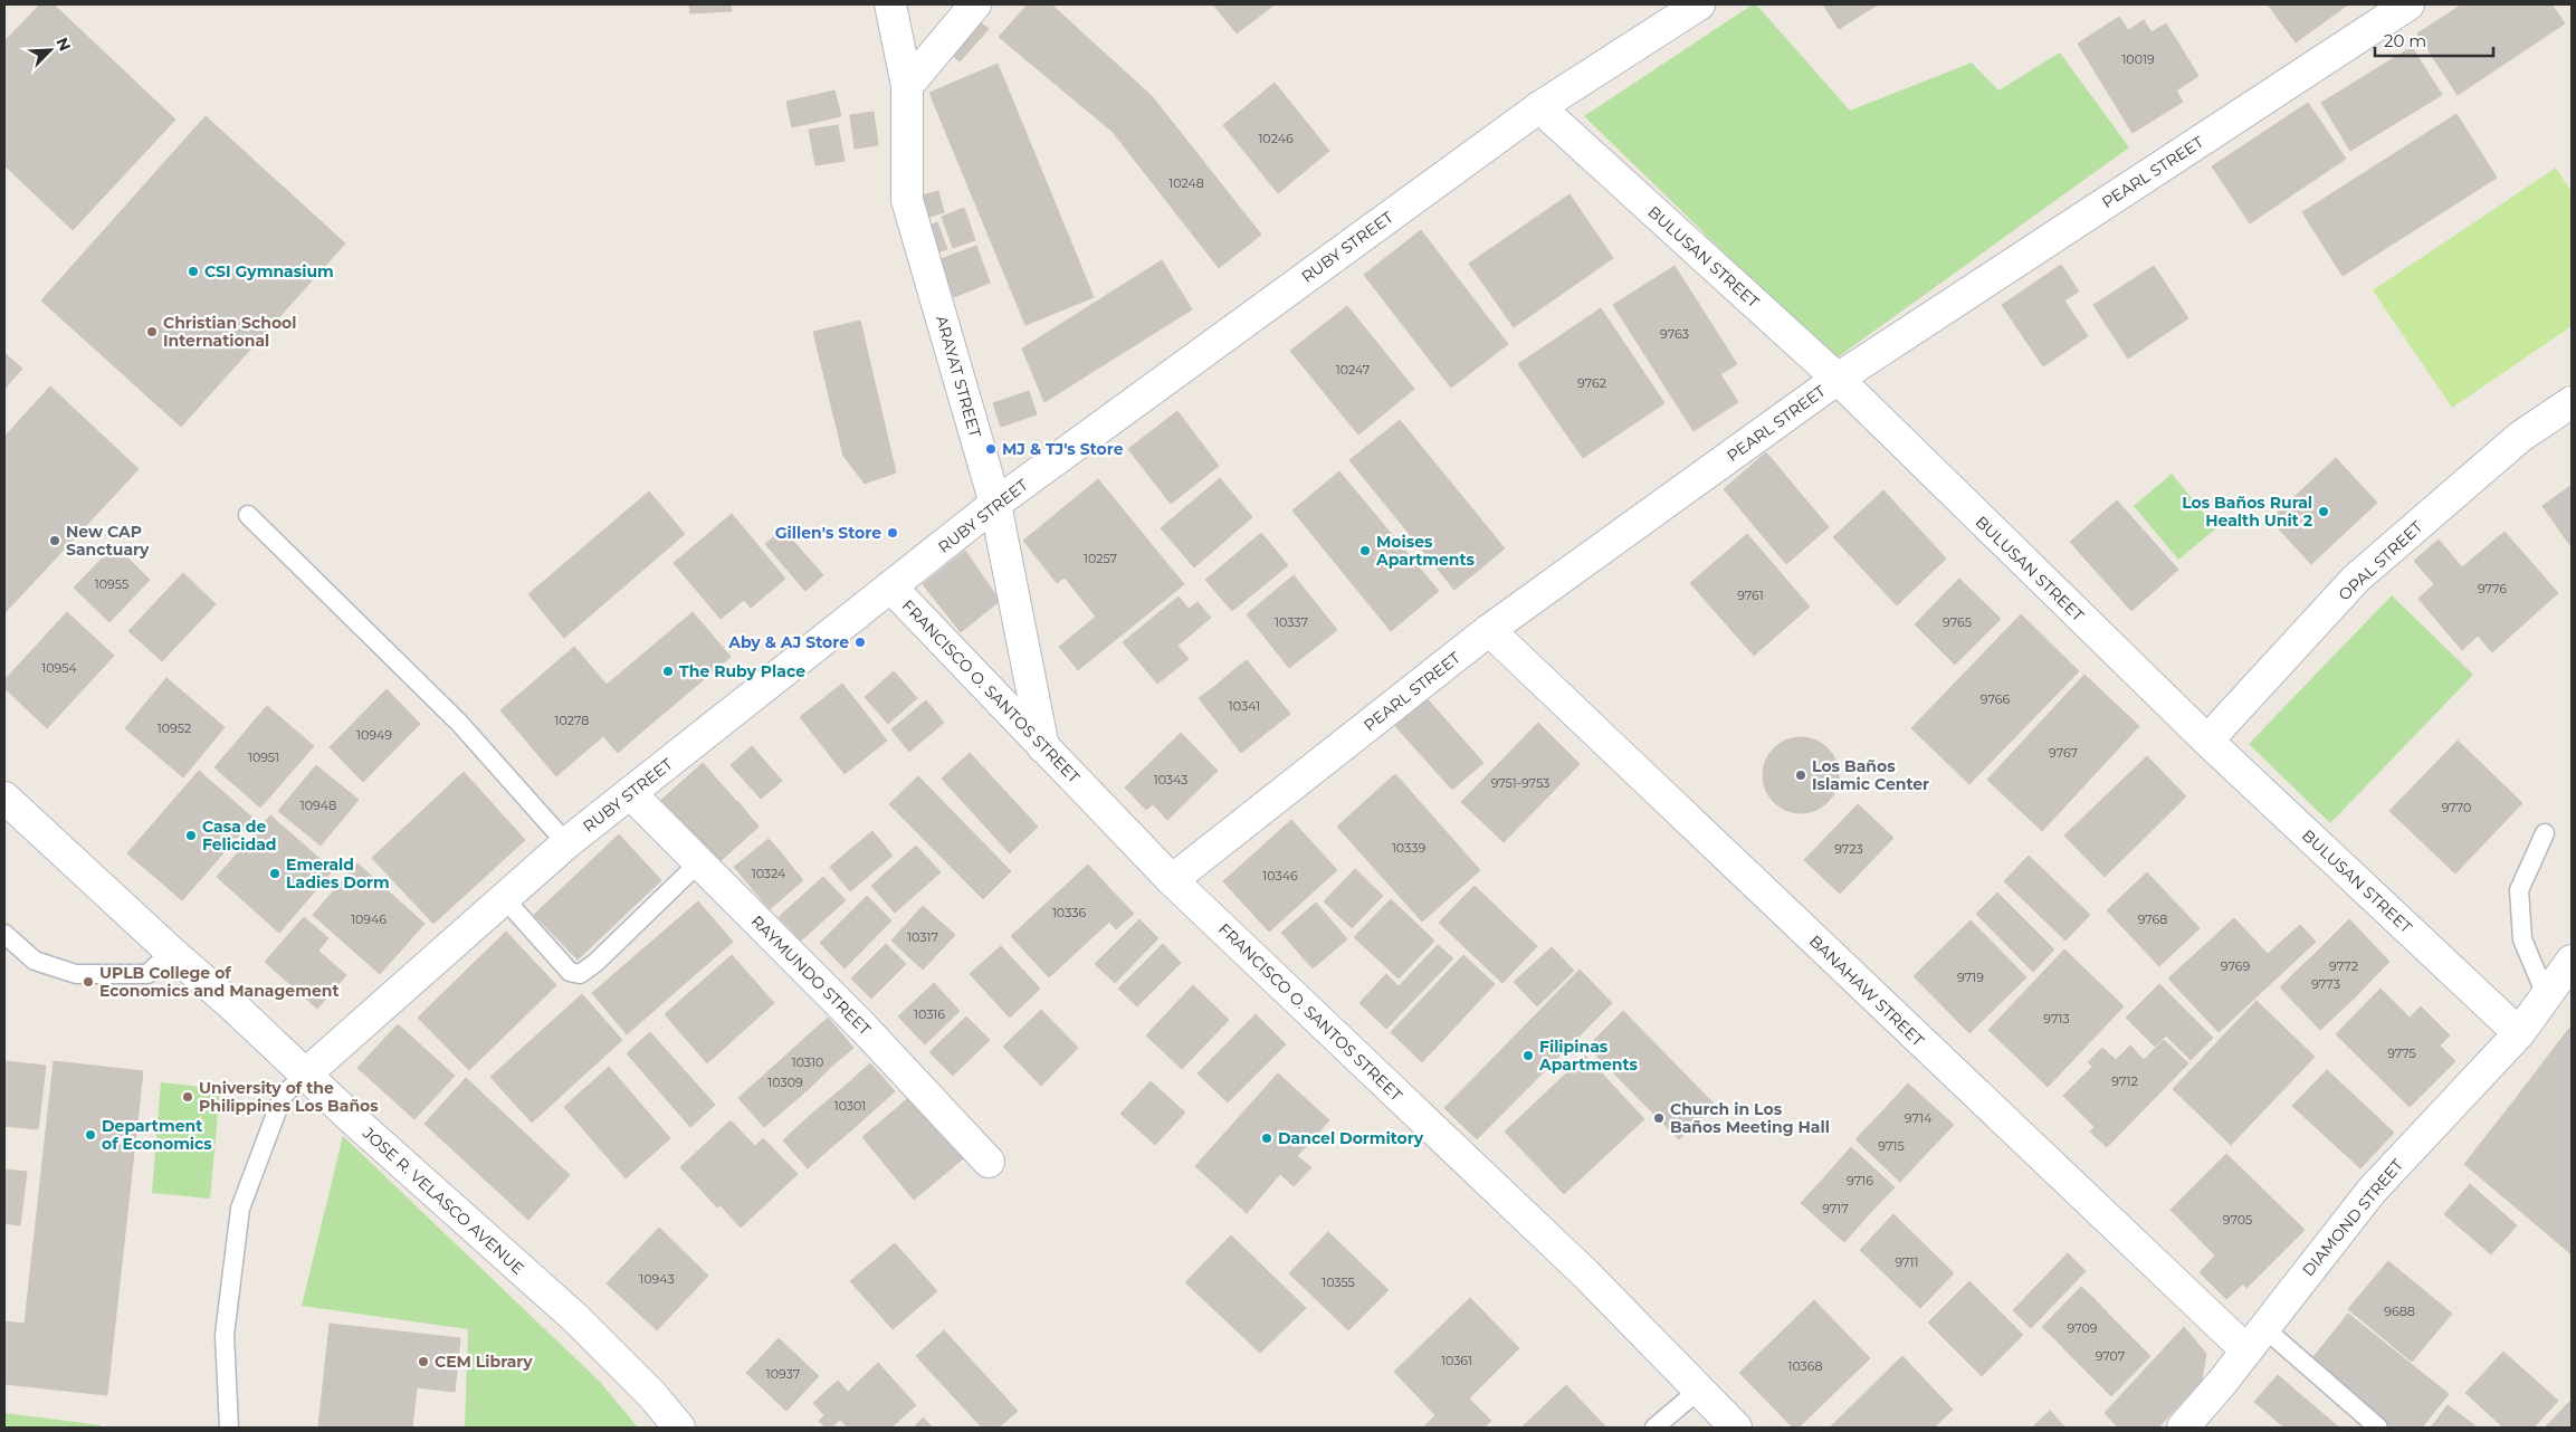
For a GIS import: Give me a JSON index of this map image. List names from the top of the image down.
{
  "streets": {
    "street": [
      "PEARL STREET",
      "RUBY STREET",
      "BULUSAN STREET",
      "ARAYAT STREET",
      "OPAL STREET",
      "FRANCISCO O. SANTOS STREET",
      "RAYMUNDO STREET",
      "BANAHAW STREET",
      "JOSE R. VELASCO AVENUE",
      "DIAMOND STREET"
    ]
  },
  "crossings": [
    ["PEARL STREET", "BULUSAN STREET"],
    ["PEARL STREET", "FRANCISCO O. SANTOS STREET"],
    ["PEARL STREET", "BANAHAW STREET"],
    ["RUBY STREET", "BULUSAN STREET"],
    ["RUBY STREET", "ARAYAT STREET"],
    ["RUBY STREET", "FRANCISCO O. SANTOS STREET"],
    ["RUBY STREET", "RAYMUNDO STREET"],
    ["RUBY STREET", "JOSE R. VELASCO AVENUE"],
    ["BULUSAN STREET", "OPAL STREET"],
    ["BULUSAN STREET", "DIAMOND STREET"],
    ["ARAYAT STREET", "FRANCISCO O. SANTOS STREET"],
    ["BANAHAW STREET", "DIAMOND STREET"]
  ],
  "places": [
    "CSI Gymnasium",
    "Christian School International",
    "MJ & TJ's Store",
    "Los Baños Rural Health Unit 2",
    "Gillen's Store",
    "New CAP Sanctuary",
    "Moises Apartments",
    "Aby & AJ Store",
    "The Ruby Place",
    "Los Baños Islamic Center",
    "Casa de Felicidad",
    "Emerald Ladies Dorm",
    "UPLB College of Economics and Management",
    "Filipinas Apartments",
    "University of the Philippines Los Baños",
    "Church in Los Baños Meeting Hall",
    "Department of Economics",
    "Dancel Dormitory",
    "CEM Library"
  ],
  "house_numbers": [
    "10019",
    "10246",
    "10248",
    "9763",
    "10247",
    "9762",
    "10257",
    "10955",
    "9776",
    "9761",
    "10337",
    "9765",
    "10954",
    "9766",
    "10341",
    "10278",
    "10952",
    "10949",
    "9767",
    "10951",
    "10343",
    "9751-9753",
    "10948",
    "9770",
    "10339",
    "9723",
    "10324",
    "10346",
    "10336",
    "10946",
    "9768",
    "10317",
    "9769",
    "9772",
    "9719",
    "9773",
    "10316",
    "9713",
    "9775",
    "10310",
    "9712",
    "10309",
    "10301",
    "9714",
    "9715",
    "9716",
    "9717",
    "9705",
    "9711",
    "10943",
    "10355",
    "9688",
    "9709",
    "9707",
    "10361",
    "10368",
    "10937"
  ],
  "scale_bar": "20 m",
  "north": "top right"
}
